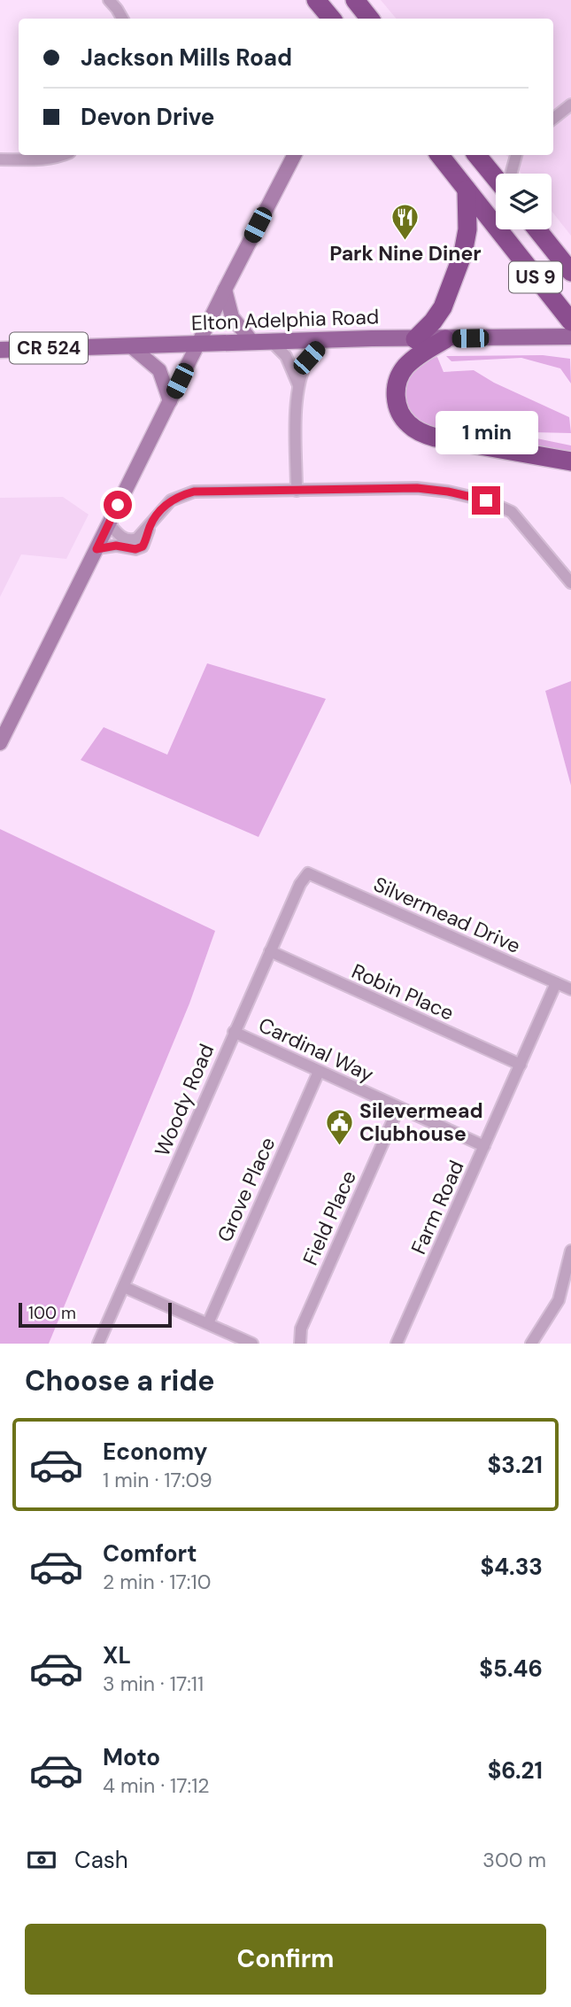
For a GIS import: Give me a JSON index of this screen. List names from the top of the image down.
{
  "streets": {
    "highway": ["US 9"],
    "main road": ["Elton Adelphia Road", "CR 524"],
    "street": [
      "Silvermead Drive",
      "Robin Place",
      "Cardinal Way",
      "Woody Road",
      "Grove Place",
      "Farm Road",
      "Field Place"
    ]
  },
  "crossings": [
    ["Silvermead Drive", "Woody Road"],
    ["Silvermead Drive", "Farm Road"],
    ["Robin Place", "Woody Road"],
    ["Robin Place", "Farm Road"],
    ["Cardinal Way", "Woody Road"],
    ["Cardinal Way", "Grove Place"],
    ["Cardinal Way", "Farm Road"],
    ["Cardinal Way", "Field Place"]
  ],
  "places": {
    "restaurant": ["Park Nine Diner"],
    "public building": ["Silevermead Clubhouse"]
  },
  "scale_bar": "100 m",
  "page": {
    "banner": ["Jackson Mills Road", "Devon Drive"],
    "bubble": "1 min",
    "scale": "100 m",
    "heading": "Choose a ride",
    "list": [
      {
        "name": "Economy",
        "note": "1 min · 17:09",
        "value": "$3.21"
      },
      {
        "name": "Comfort",
        "note": "2 min · 17:10",
        "value": "$4.33"
      },
      {
        "name": "XL",
        "note": "3 min · 17:11",
        "value": "$5.46"
      },
      {
        "name": "Moto",
        "note": "4 min · 17:12",
        "value": "$6.21"
      }
    ],
    "pay": ["Cash", "300 m"],
    "buttons": "Confirm"
  }
}
